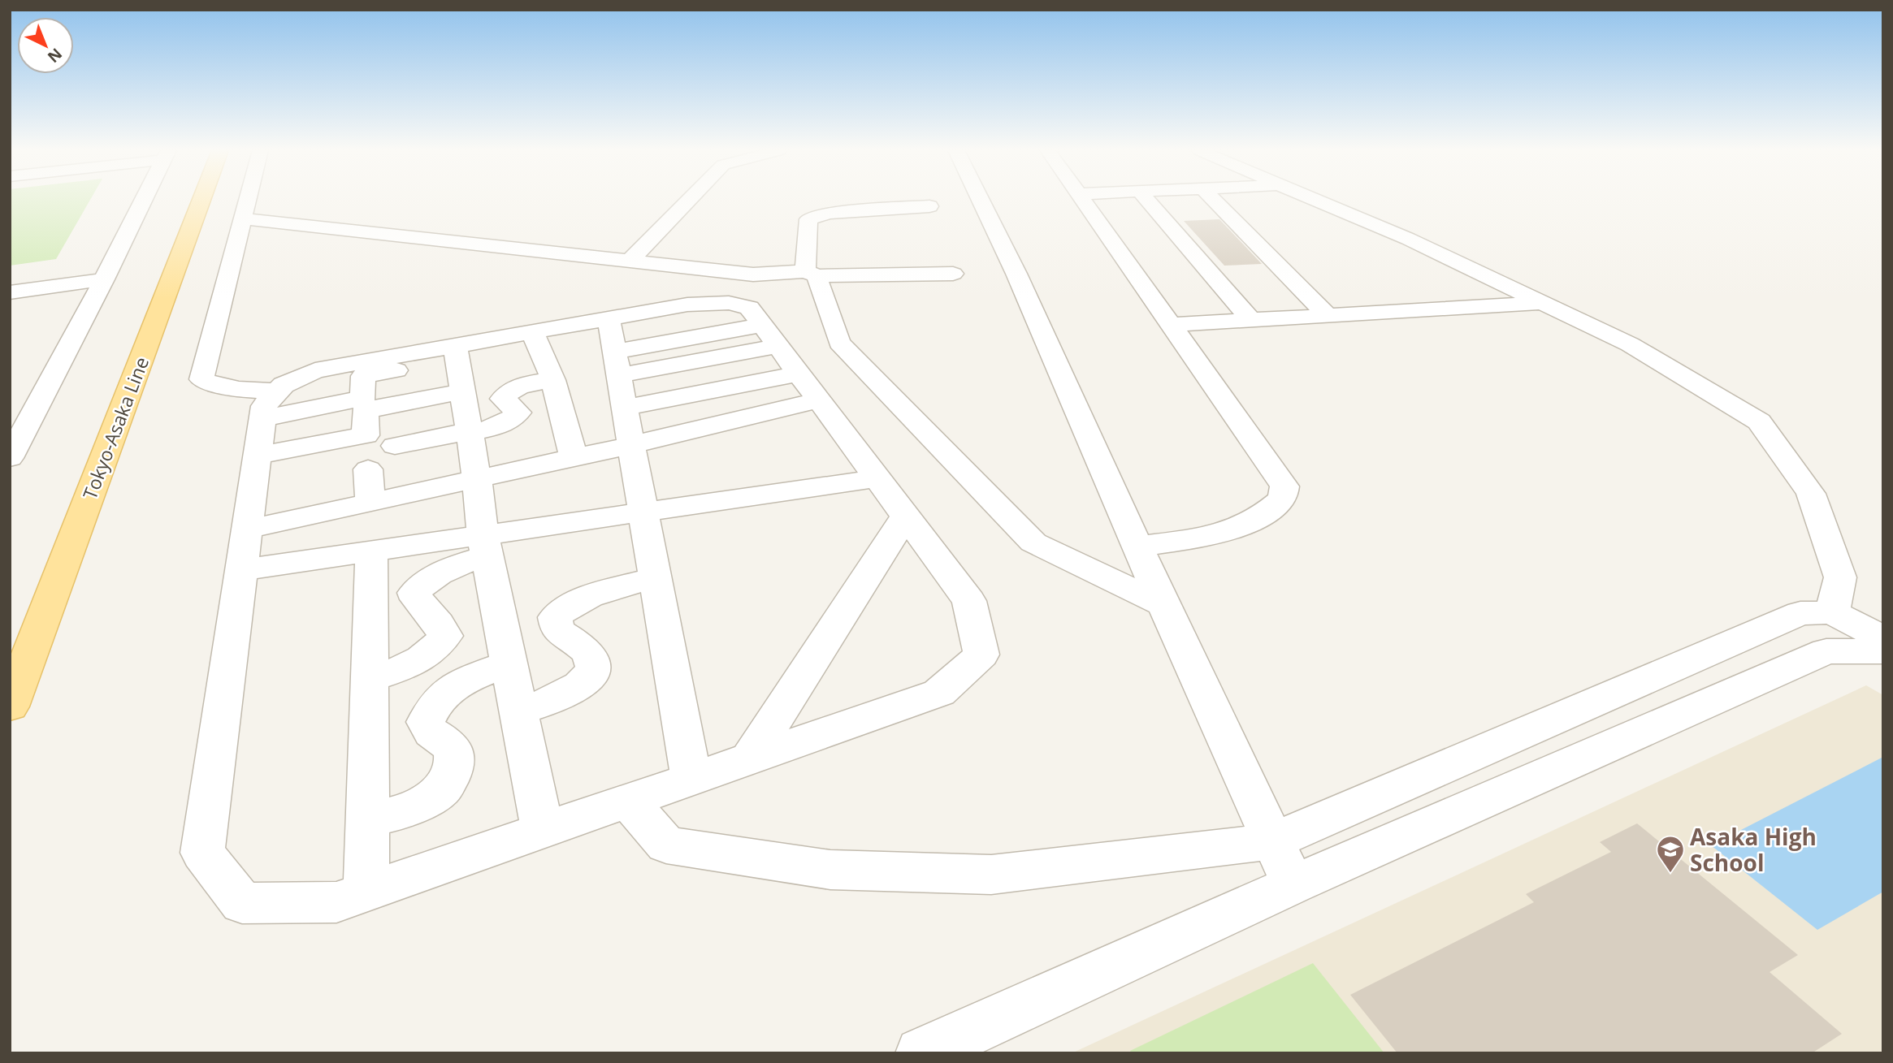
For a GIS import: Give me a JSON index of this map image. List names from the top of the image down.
{
  "streets": {
    "main road": ["Tokyo-Asaka Line"]
  },
  "places": {
    "school or university": ["Asaka High School"]
  },
  "north": "bottom right"
}
